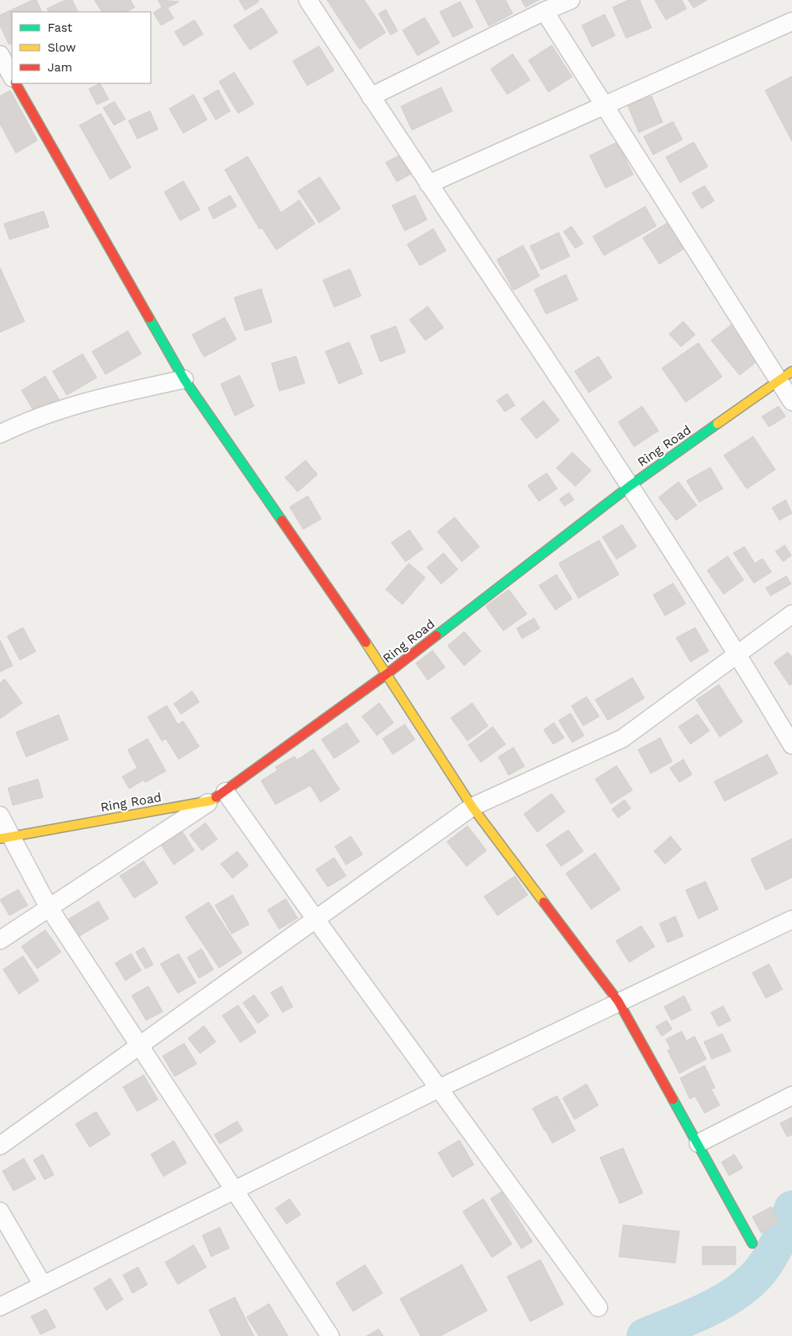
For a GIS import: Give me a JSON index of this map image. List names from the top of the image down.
{
  "streets": {
    "street": ["Ring Road"]
  },
  "legend": ["Fast", "Slow", "Jam"]
}
